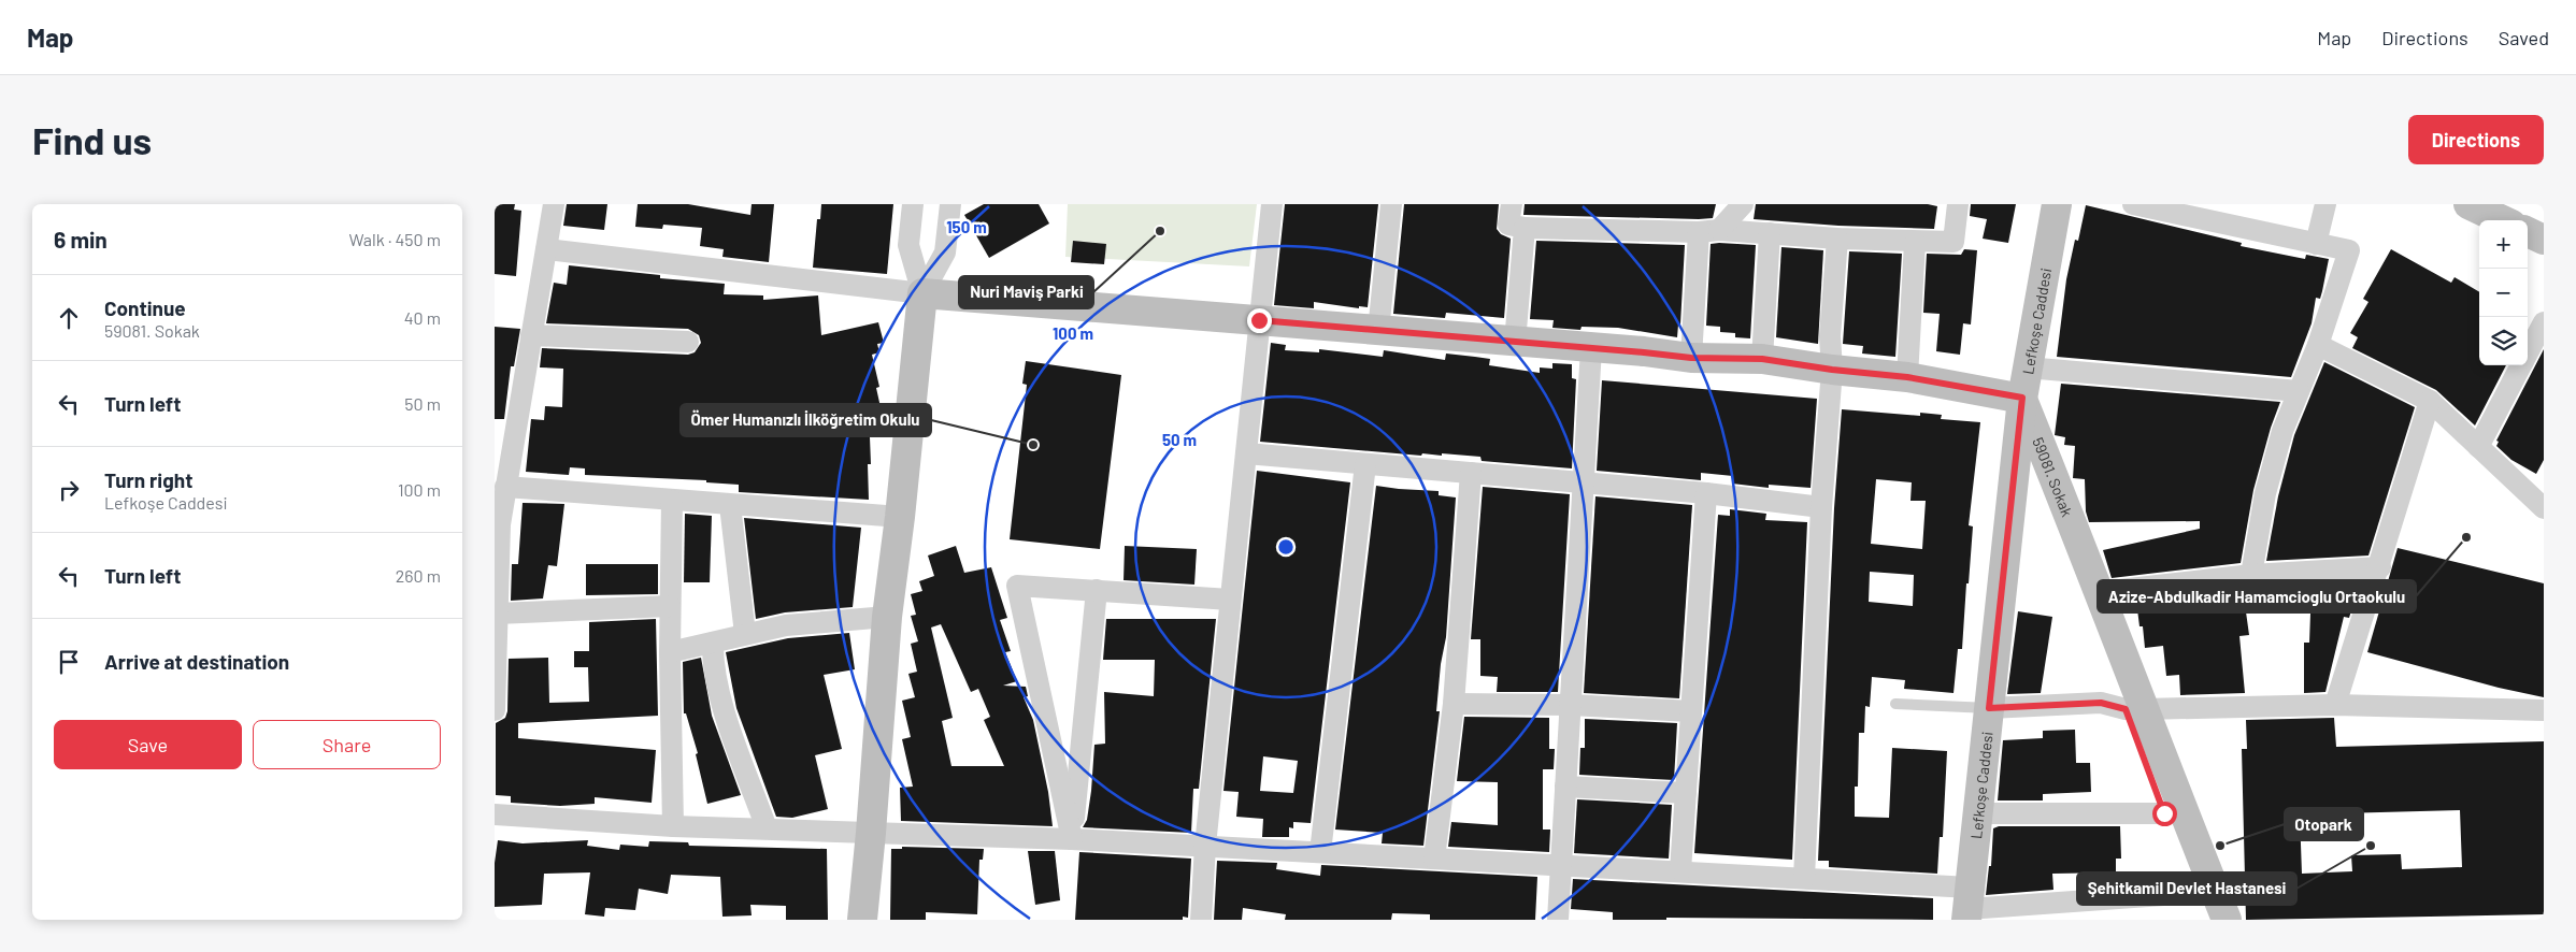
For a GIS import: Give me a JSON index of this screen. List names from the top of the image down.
{
  "streets": {
    "street": ["Lefkoşe Caddesi", "59081. Sokak"]
  },
  "crossings": [
    ["Lefkoşe Caddesi", "59081. Sokak"]
  ],
  "places": [
    "Nuri Maviş Parki",
    "Ömer Humanızlı İlköğretim Okulu",
    "Azize-Abdulkadir Hamamcioglu Ortaokulu",
    "Otopark",
    "Şehitkamil Devlet Hastanesi"
  ],
  "page": {
    "header": "Map",
    "nav": ["Map", "Directions", "Saved"],
    "buttons": [
      "Directions",
      ["Save", "Share"]
    ],
    "title": "Find us",
    "heading": ["6 min", "Walk · 450 m"],
    "map_buttons": ["+", "−"],
    "list": [
      ["Continue", "59081. Sokak", "40 m"],
      ["Turn left", "50 m"],
      ["Turn right", "Lefkoşe Caddesi", "100 m"],
      ["Turn left", "260 m"],
      "Arrive at destination"
    ]
  },
  "rings": ["150 m", "100 m", "50 m"]
}
